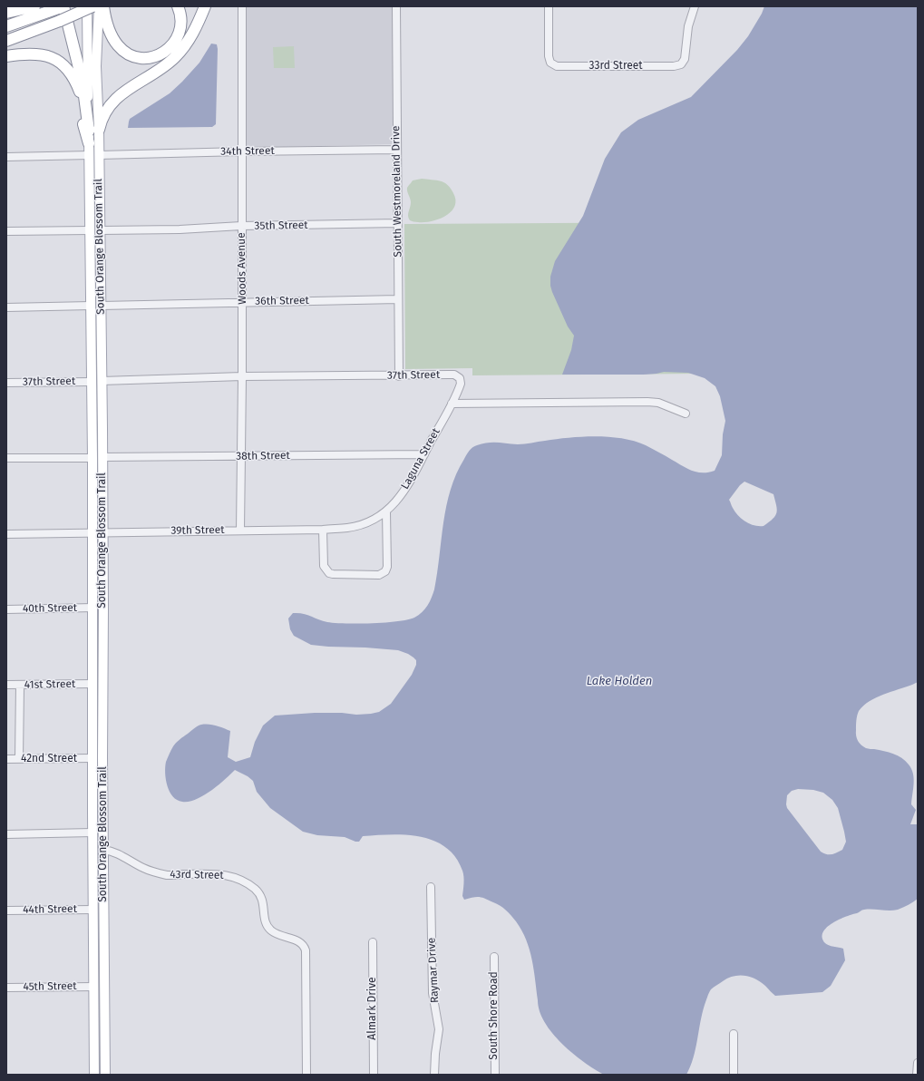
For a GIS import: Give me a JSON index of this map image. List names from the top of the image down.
{
  "streets": {
    "main road": ["South Orange Blossom Trail"],
    "street": [
      "33rd Street",
      "34th Street",
      "South Westmoreland Drive",
      "35th Street",
      "Woods Avenue",
      "36th Street",
      "37th Street",
      "38th Street",
      "Laguna Street",
      "39th Street",
      "40th Street",
      "41st Street",
      "42nd Street",
      "43rd Street",
      "44th Street",
      "Raymar Drive",
      "45th Street",
      "Almark Drive",
      "South Shore Road"
    ]
  },
  "crossings": [
    ["34th Street", "South Westmoreland Drive"],
    ["34th Street", "South Orange Blossom Trail"],
    ["34th Street", "Woods Avenue"],
    ["South Westmoreland Drive", "35th Street"],
    ["South Westmoreland Drive", "36th Street"],
    ["South Westmoreland Drive", "37th Street"],
    ["35th Street", "South Orange Blossom Trail"],
    ["35th Street", "Woods Avenue"],
    ["South Orange Blossom Trail", "36th Street"],
    ["South Orange Blossom Trail", "37th Street"],
    ["South Orange Blossom Trail", "38th Street"],
    ["South Orange Blossom Trail", "39th Street"],
    ["South Orange Blossom Trail", "40th Street"],
    ["South Orange Blossom Trail", "41st Street"],
    ["South Orange Blossom Trail", "42nd Street"],
    ["South Orange Blossom Trail", "43rd Street"],
    ["South Orange Blossom Trail", "44th Street"],
    ["South Orange Blossom Trail", "45th Street"],
    ["Woods Avenue", "36th Street"],
    ["Woods Avenue", "37th Street"],
    ["Woods Avenue", "38th Street"],
    ["Woods Avenue", "39th Street"],
    ["37th Street", "Laguna Street"],
    ["38th Street", "Laguna Street"],
    ["Laguna Street", "39th Street"]
  ],
  "water": ["Lake Holden"]
}
